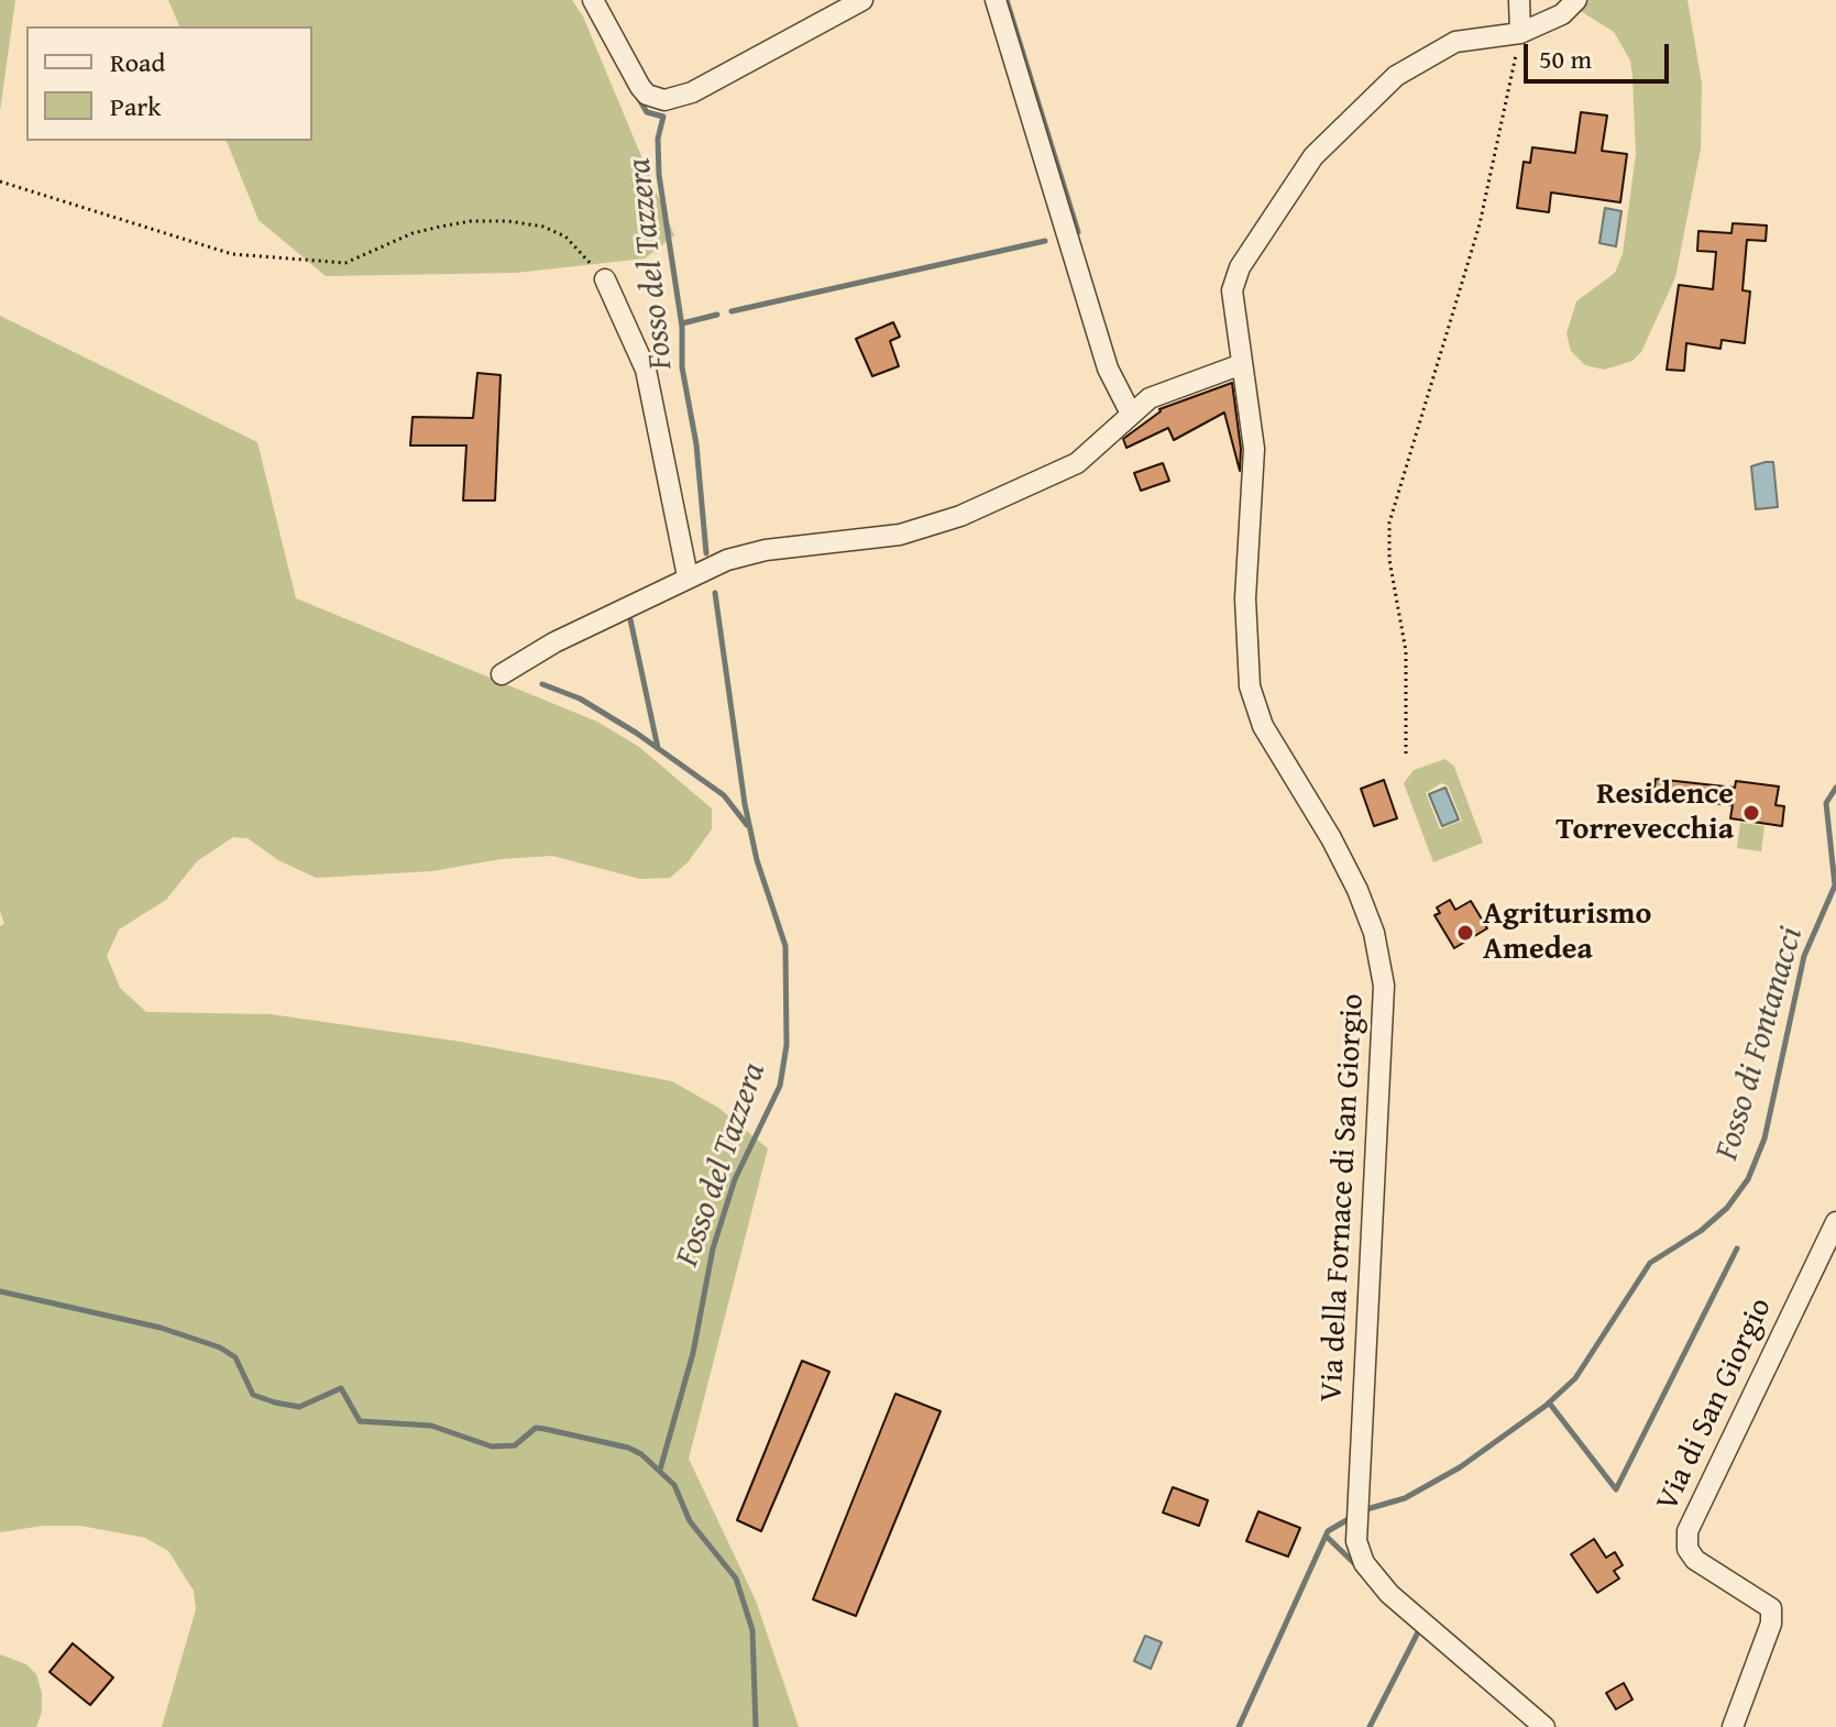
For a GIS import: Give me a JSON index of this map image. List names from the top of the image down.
{
  "streets": {
    "street": ["Via della Fornace di San Giorgio", "Via di San Giorgio"]
  },
  "water": ["Fosso del Tazzera", "Fosso di Fontanacci"],
  "places": ["Residence Torrevecchia", "Agriturismo Amedea"],
  "legend": ["Road", "Park"],
  "scale_bar": "50 m"
}
